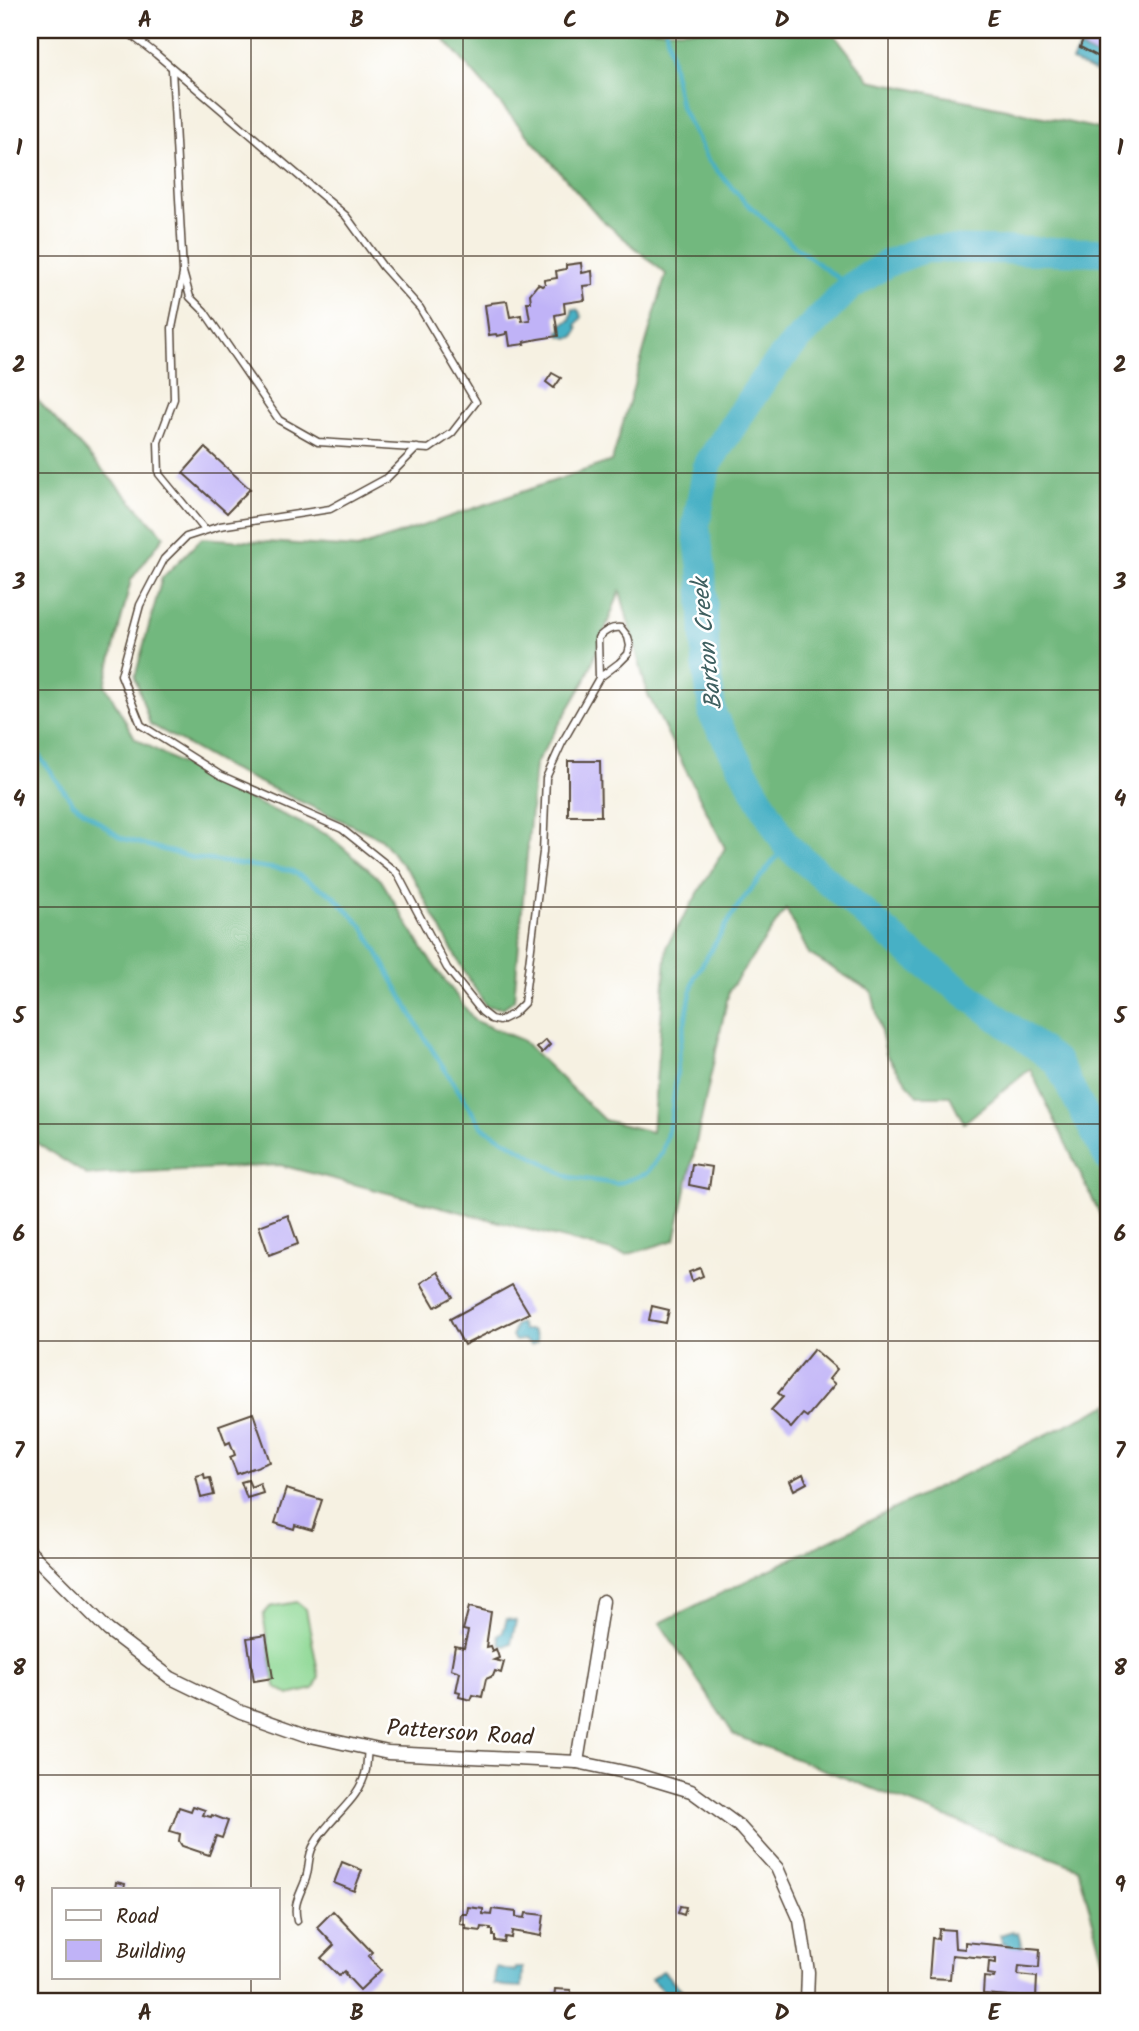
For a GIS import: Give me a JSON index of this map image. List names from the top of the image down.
{
  "streets": {
    "street": ["Patterson Road"]
  },
  "water": ["Barton Creek"],
  "legend": ["Road", "Building"],
  "grid": {
    "columns": [
      "A",
      "B",
      "C",
      "D",
      "E"
    ],
    "rows": [
      "1",
      "2",
      "3",
      "4",
      "5",
      "6",
      "7",
      "8",
      "9"
    ]
  }
}
